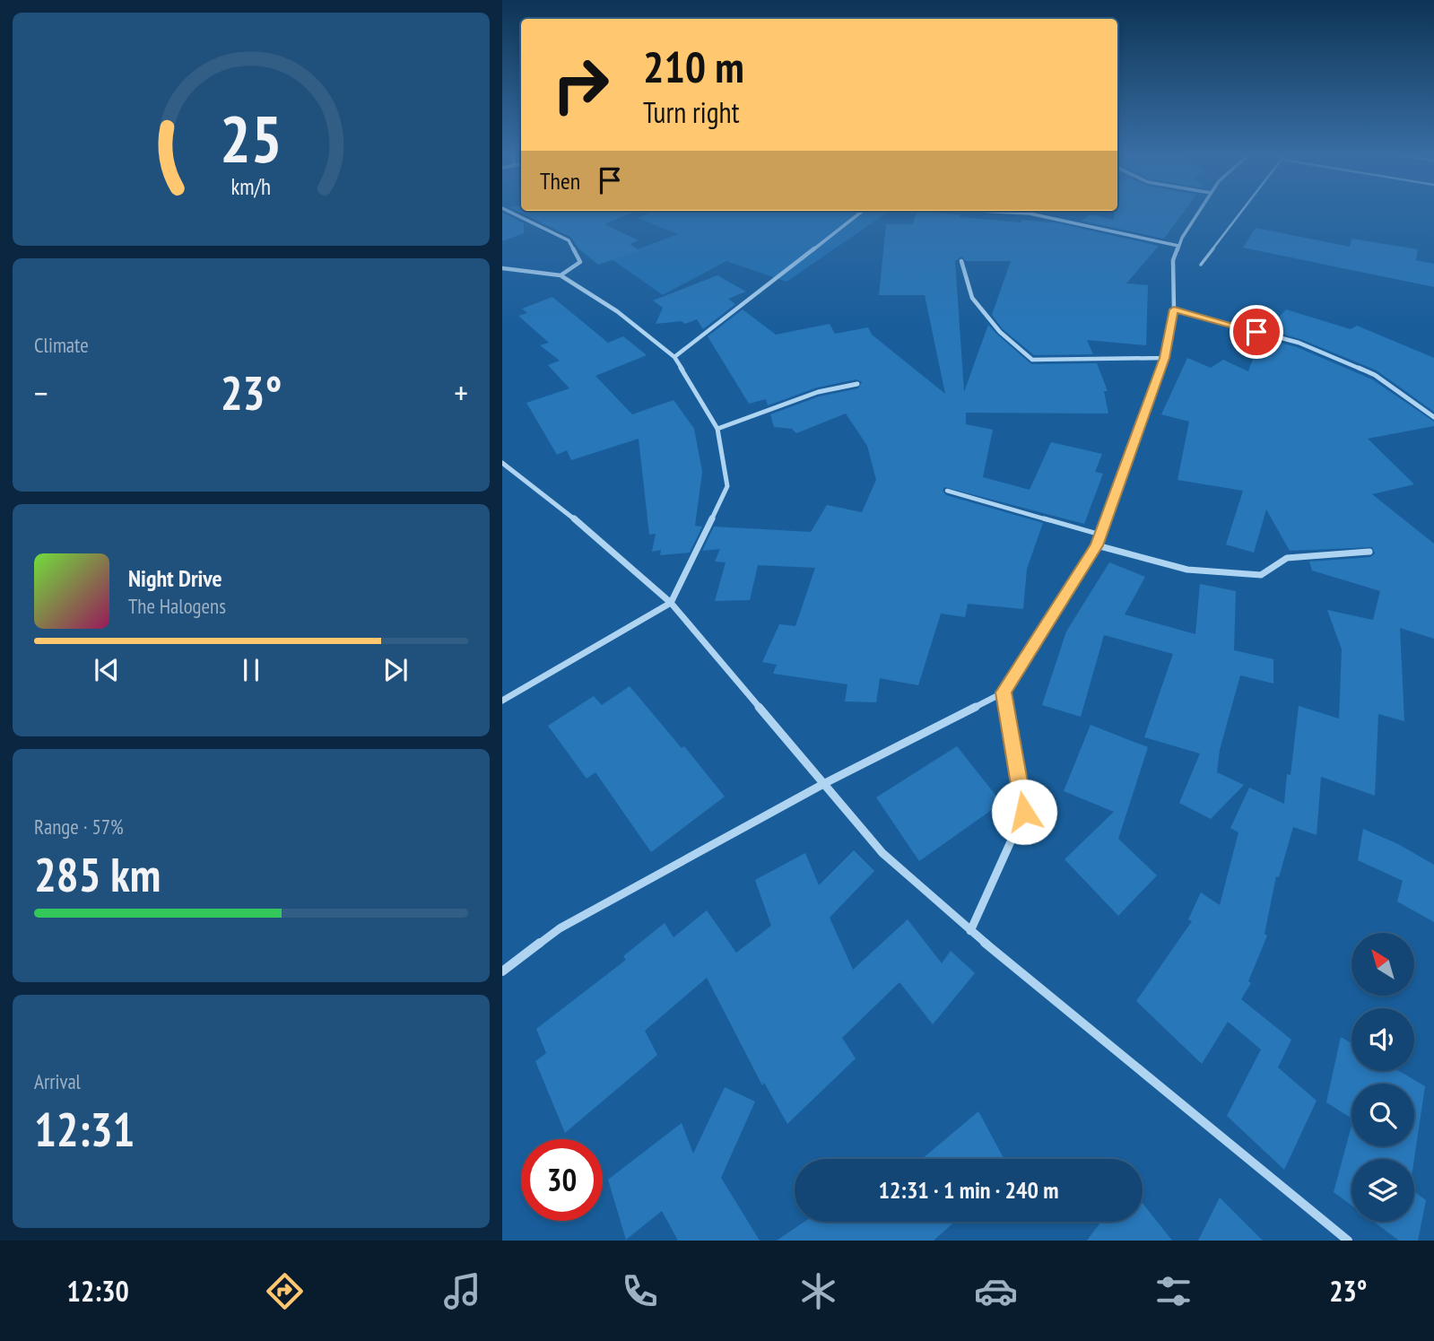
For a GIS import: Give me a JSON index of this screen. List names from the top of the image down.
{
  "north": "top left",
  "page": {
    "turn": ["210 m", "Turn right"],
    "then": "Then",
    "tile": [
      "Climate",
      ["Range · 57%", "285 km"],
      ["Arrival", "12:31"]
    ],
    "heat": ["−", "23°", "+"],
    "song": ["Night Drive", "The Halogens"],
    "limit": "30",
    "trip": "12:31 · 1 min · 240 m",
    "tabs": ["12:30", "23°"],
    "gauge": ["25", "km/h"]
  }
}
